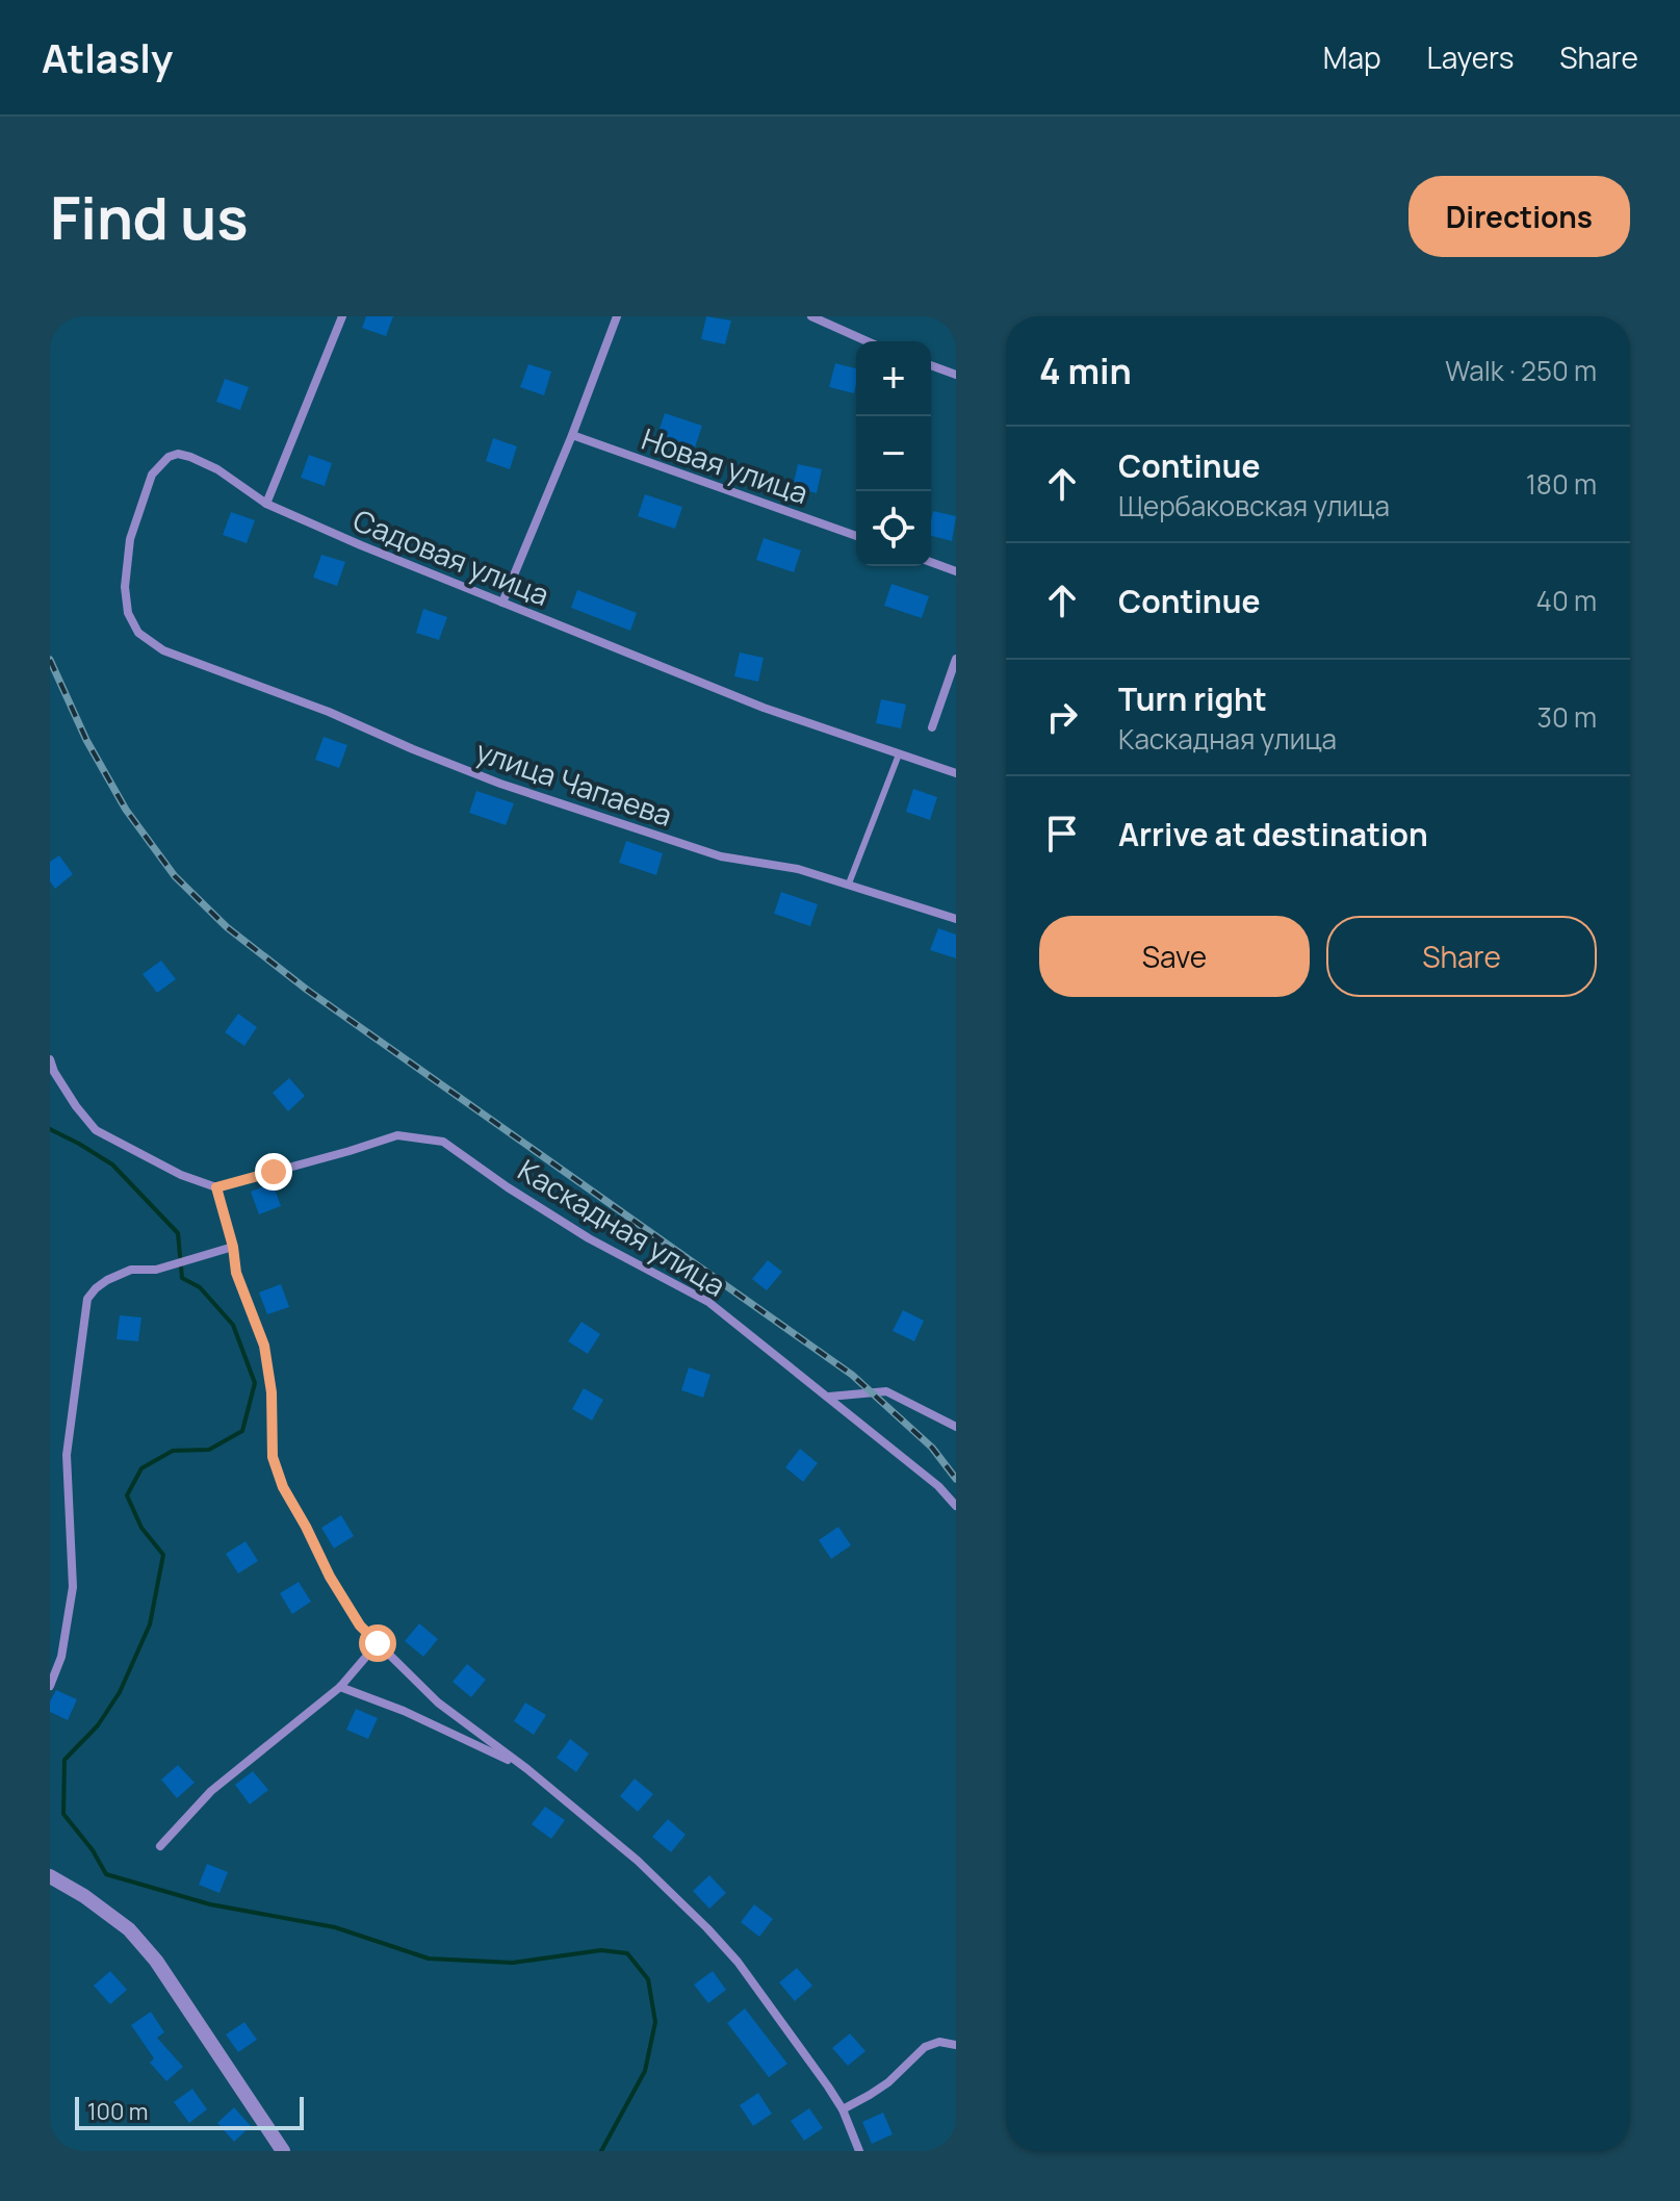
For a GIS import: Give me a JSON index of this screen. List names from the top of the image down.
{
  "streets": {
    "street": [
      "Новая улица",
      "Садовая улица",
      "улица Чапаева",
      "Каскадная улица"
    ]
  },
  "crossings": [
    ["Садовая улица", "улица Чапаева"]
  ],
  "scale_bar": "100 m",
  "page": {
    "header": "Atlasly",
    "nav": ["Map", "Layers", "Share"],
    "buttons": [
      "Directions",
      ["Save", "Share"]
    ],
    "title": "Find us",
    "heading": ["4 min", "Walk · 250 m"],
    "map_buttons": ["+", "−"],
    "list": [
      ["Continue", "Щербаковская улица", "180 m"],
      ["Continue", "40 m"],
      ["Turn right", "Каскадная улица", "30 m"],
      "Arrive at destination"
    ],
    "scale": "100 m"
  }
}
